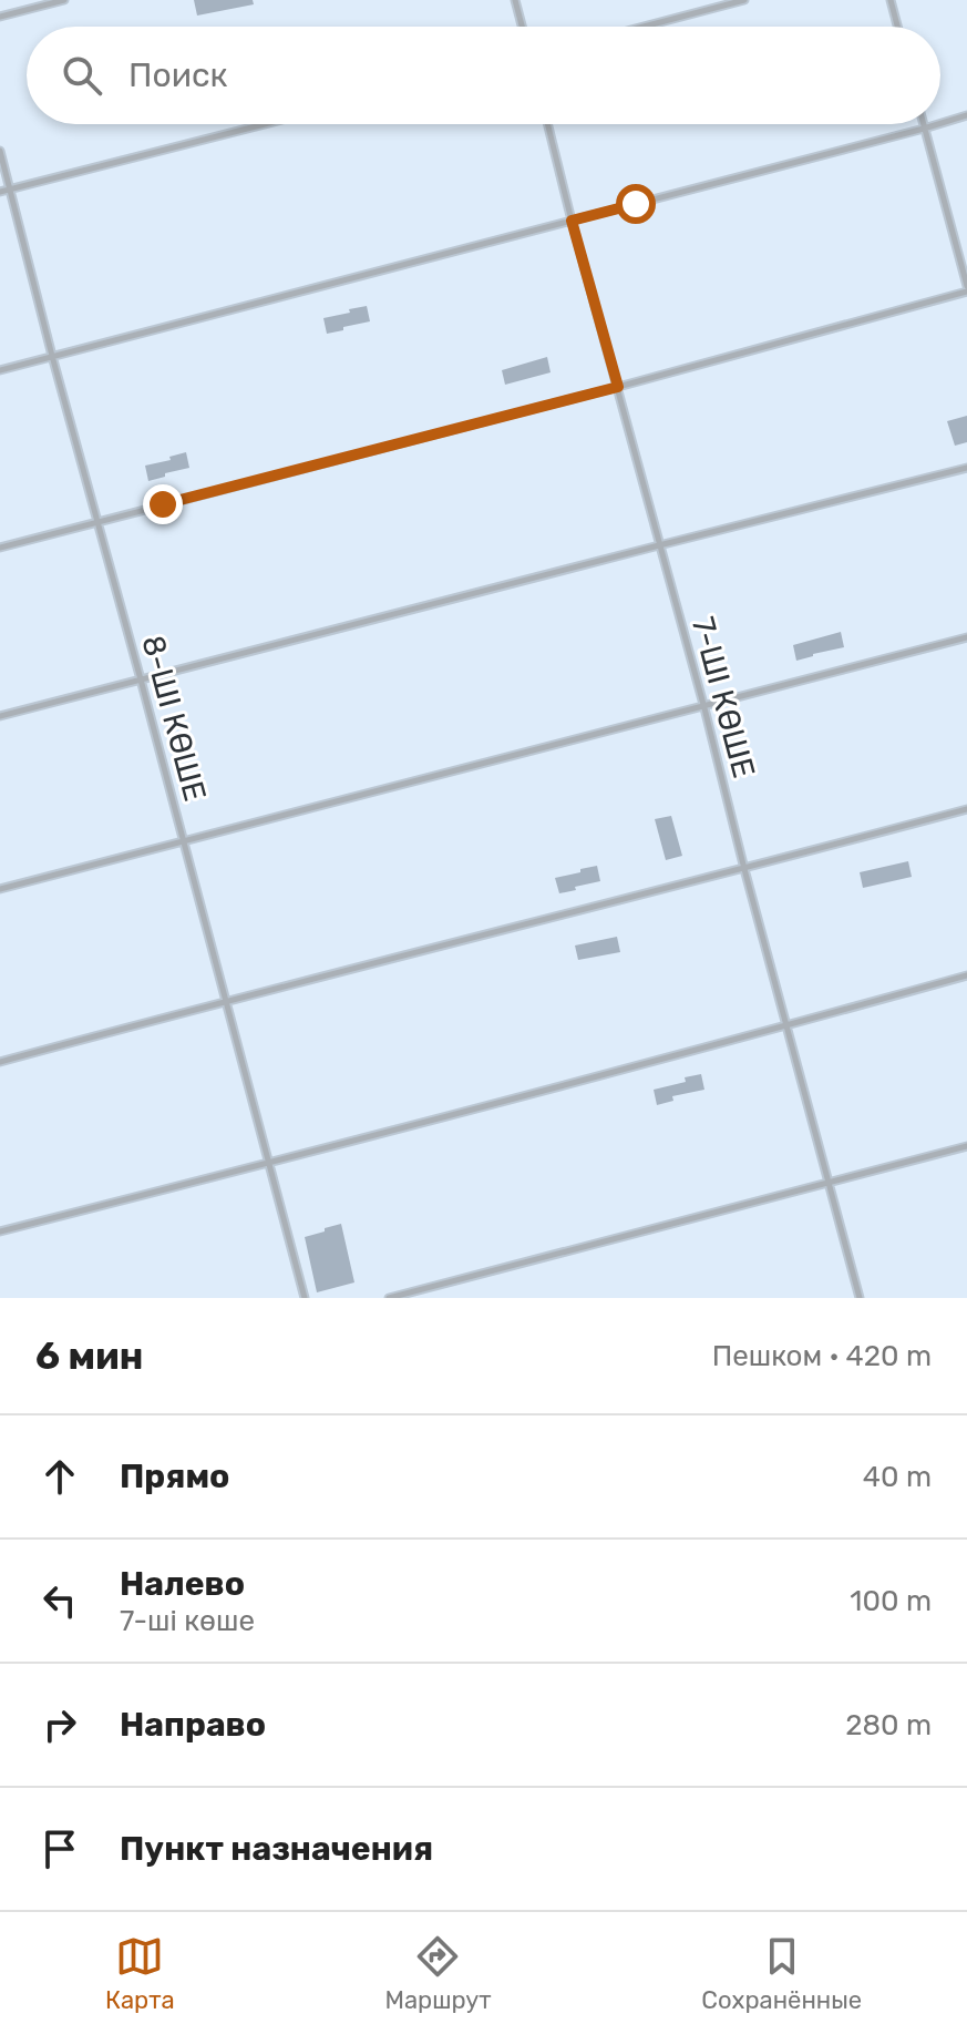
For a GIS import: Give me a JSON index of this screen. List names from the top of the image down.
{
  "streets": {
    "lane": ["7-ШІ КӨШЕ", "8-ШІ КӨШЕ"]
  },
  "page": {
    "search": "Поиск",
    "heading": ["6 мин", "Пешком · 420 m"],
    "list": [
      ["Прямо", "40 m"],
      ["Налево", "7-ші көше", "100 m"],
      ["Направо", "280 m"],
      "Пункт назначения"
    ],
    "nav": ["Карта", "Маршрут", "Сохранённые"]
  }
}
